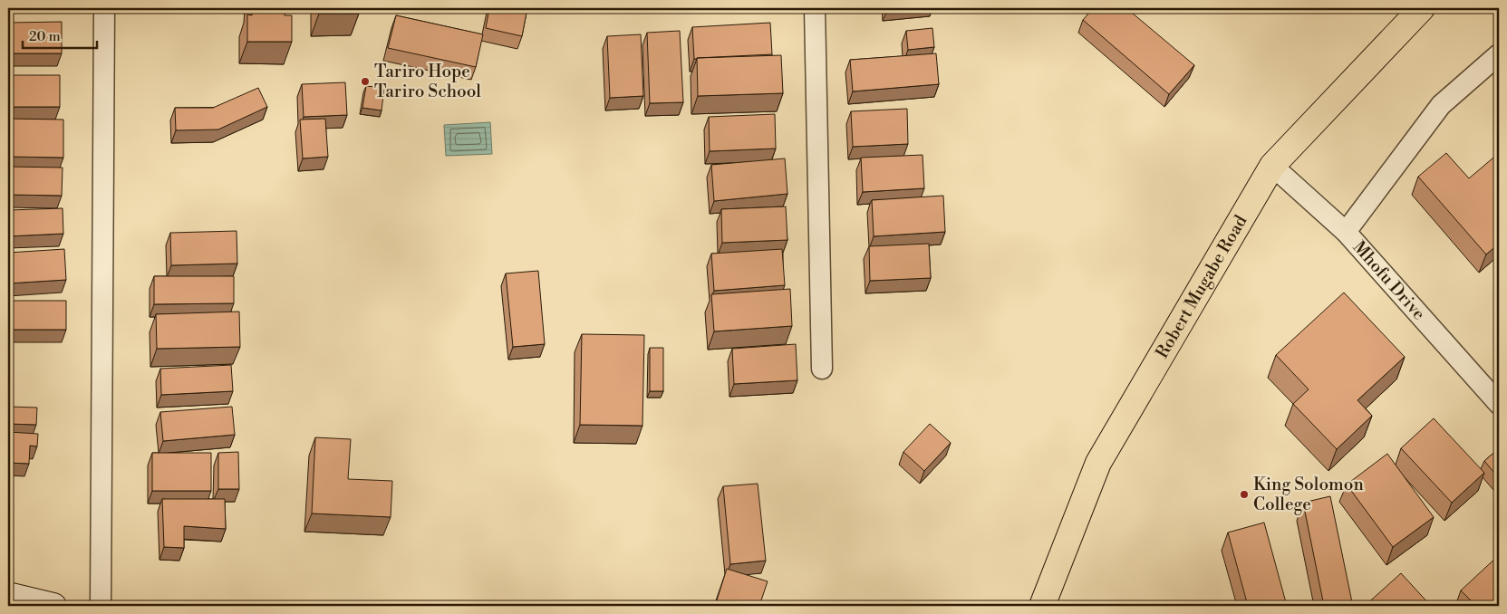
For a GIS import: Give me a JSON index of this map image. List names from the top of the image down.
{
  "streets": {
    "main road": ["Robert Mugabe Road"],
    "street": ["Mhofu Drive"]
  },
  "crossings": [
    ["Mhofu Drive", "Robert Mugabe Road"]
  ],
  "places": ["Tariro Hope Tariro School", "King Solomon College"],
  "scale_bar": "20 m"
}
